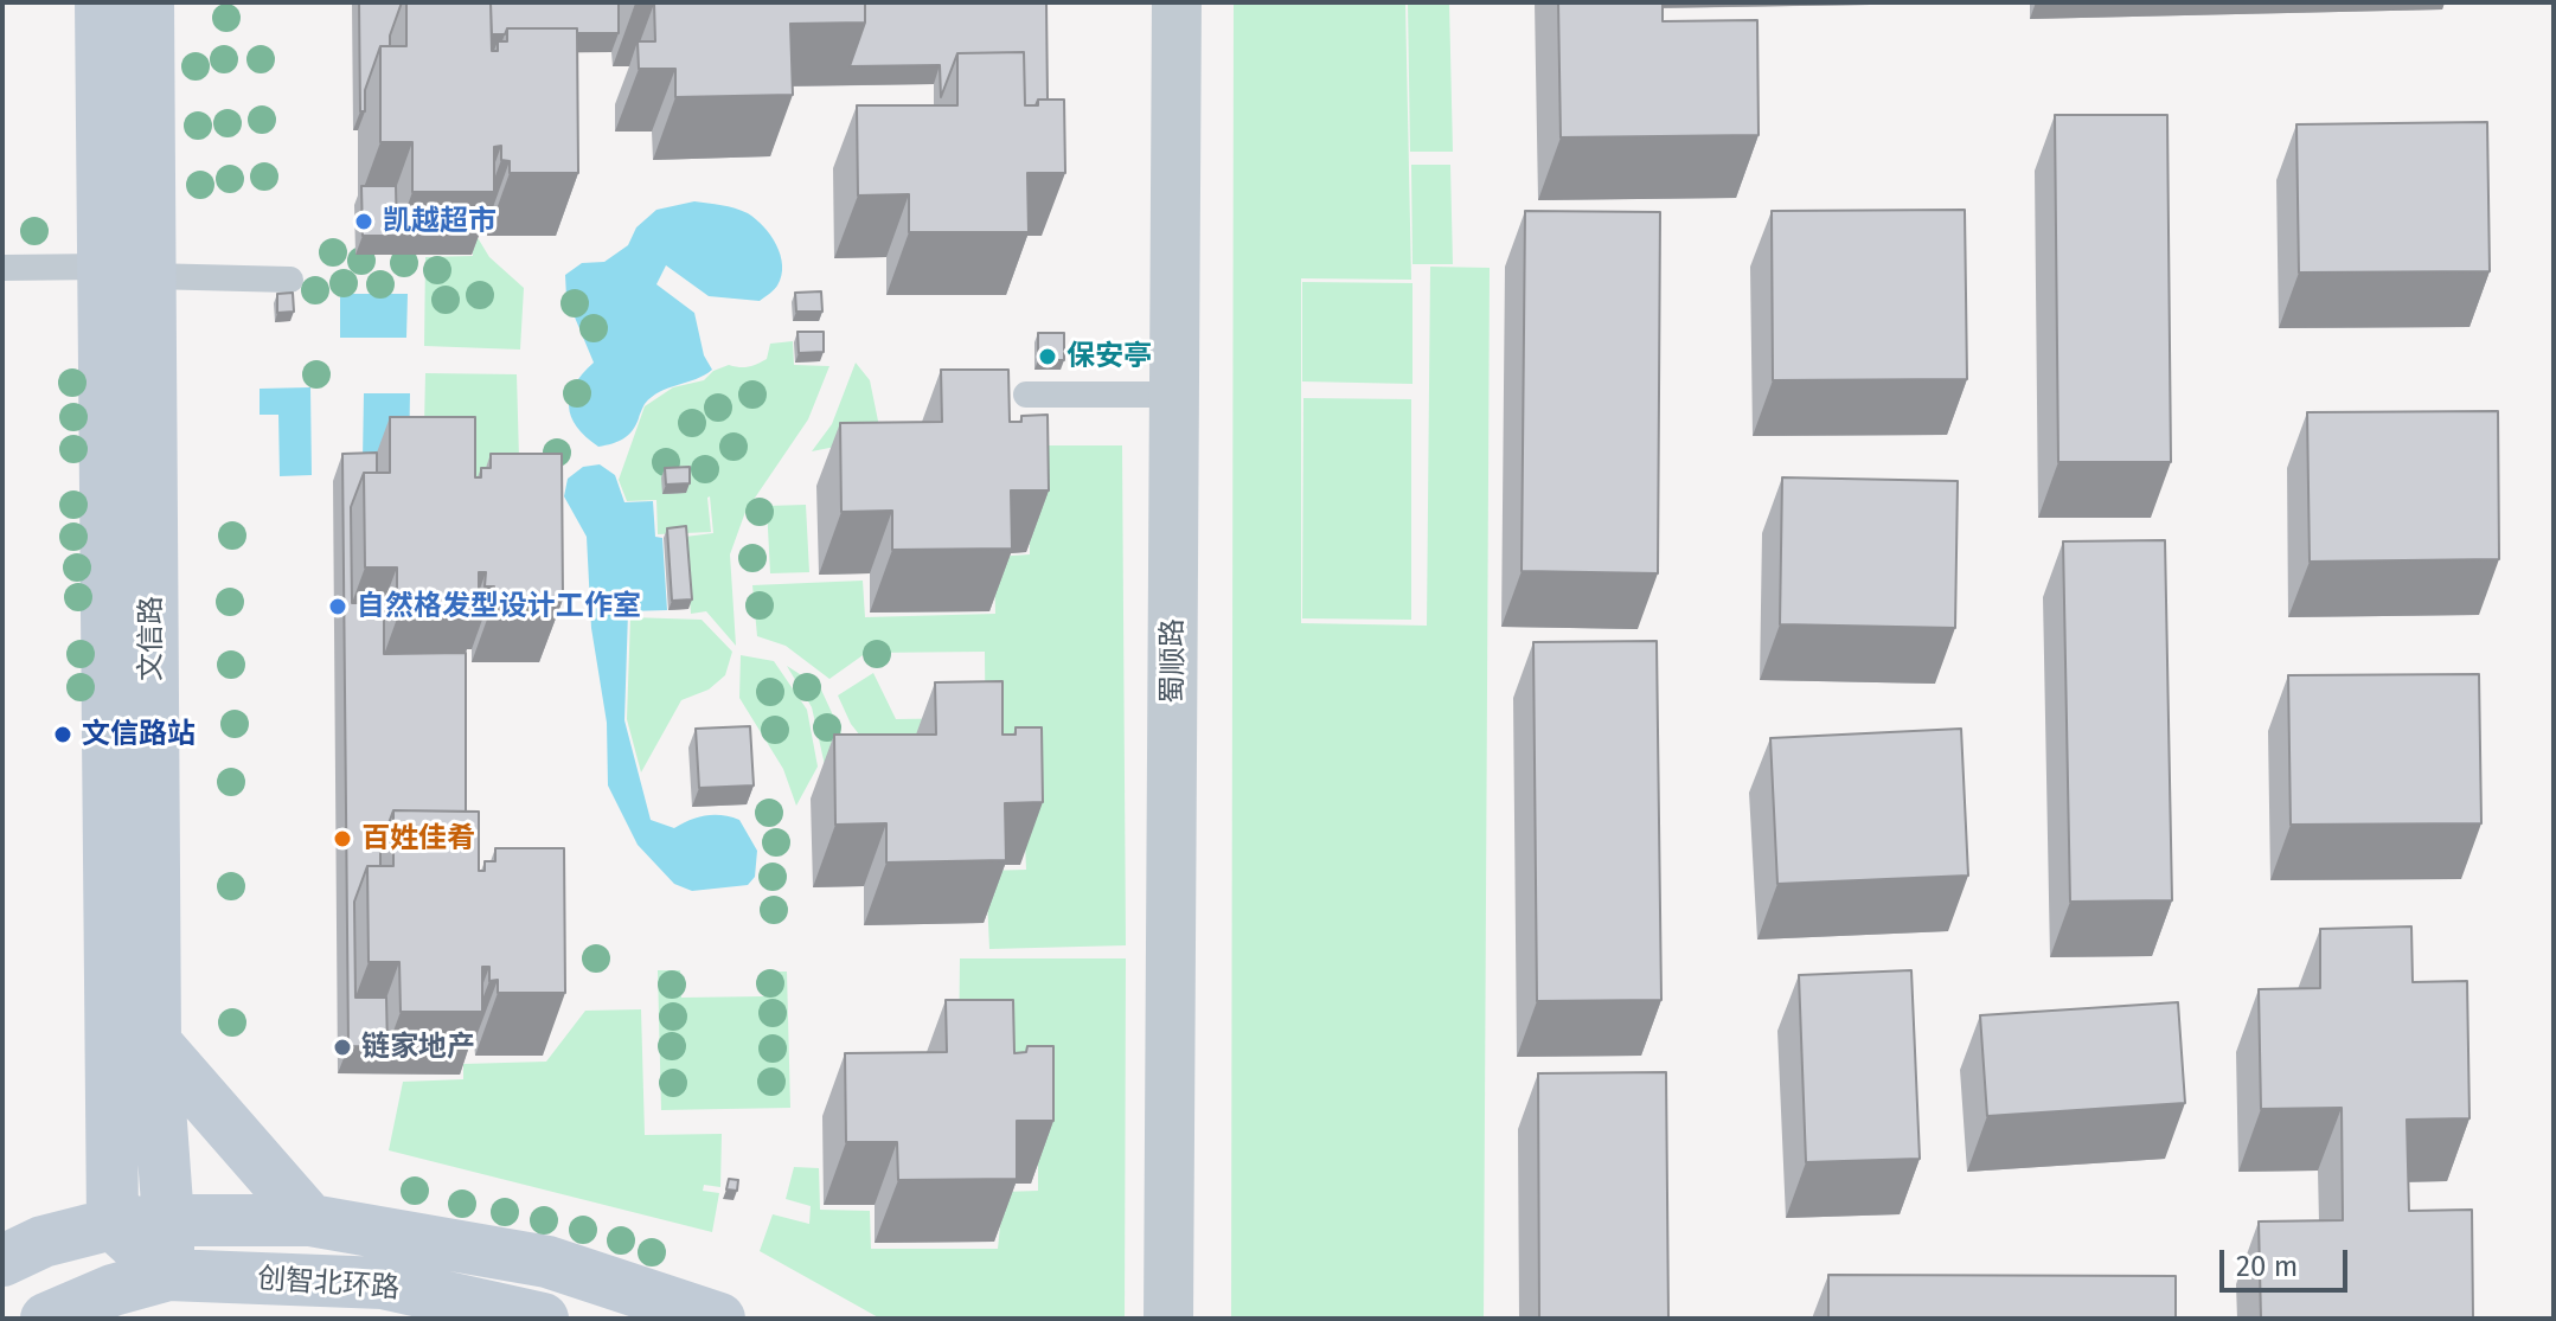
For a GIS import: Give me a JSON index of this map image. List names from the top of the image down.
{
  "streets": {
    "main road": ["文信路", "创智北环路"],
    "street": ["蜀顺路"]
  },
  "crossings": [
    ["文信路", "创智北环路"]
  ],
  "places": [
    "凯越超市",
    "保安亭",
    "自然格发型设计工作室",
    "文信路站",
    "百姓佳肴",
    "链家地产"
  ],
  "scale_bar": "20 m"
}
